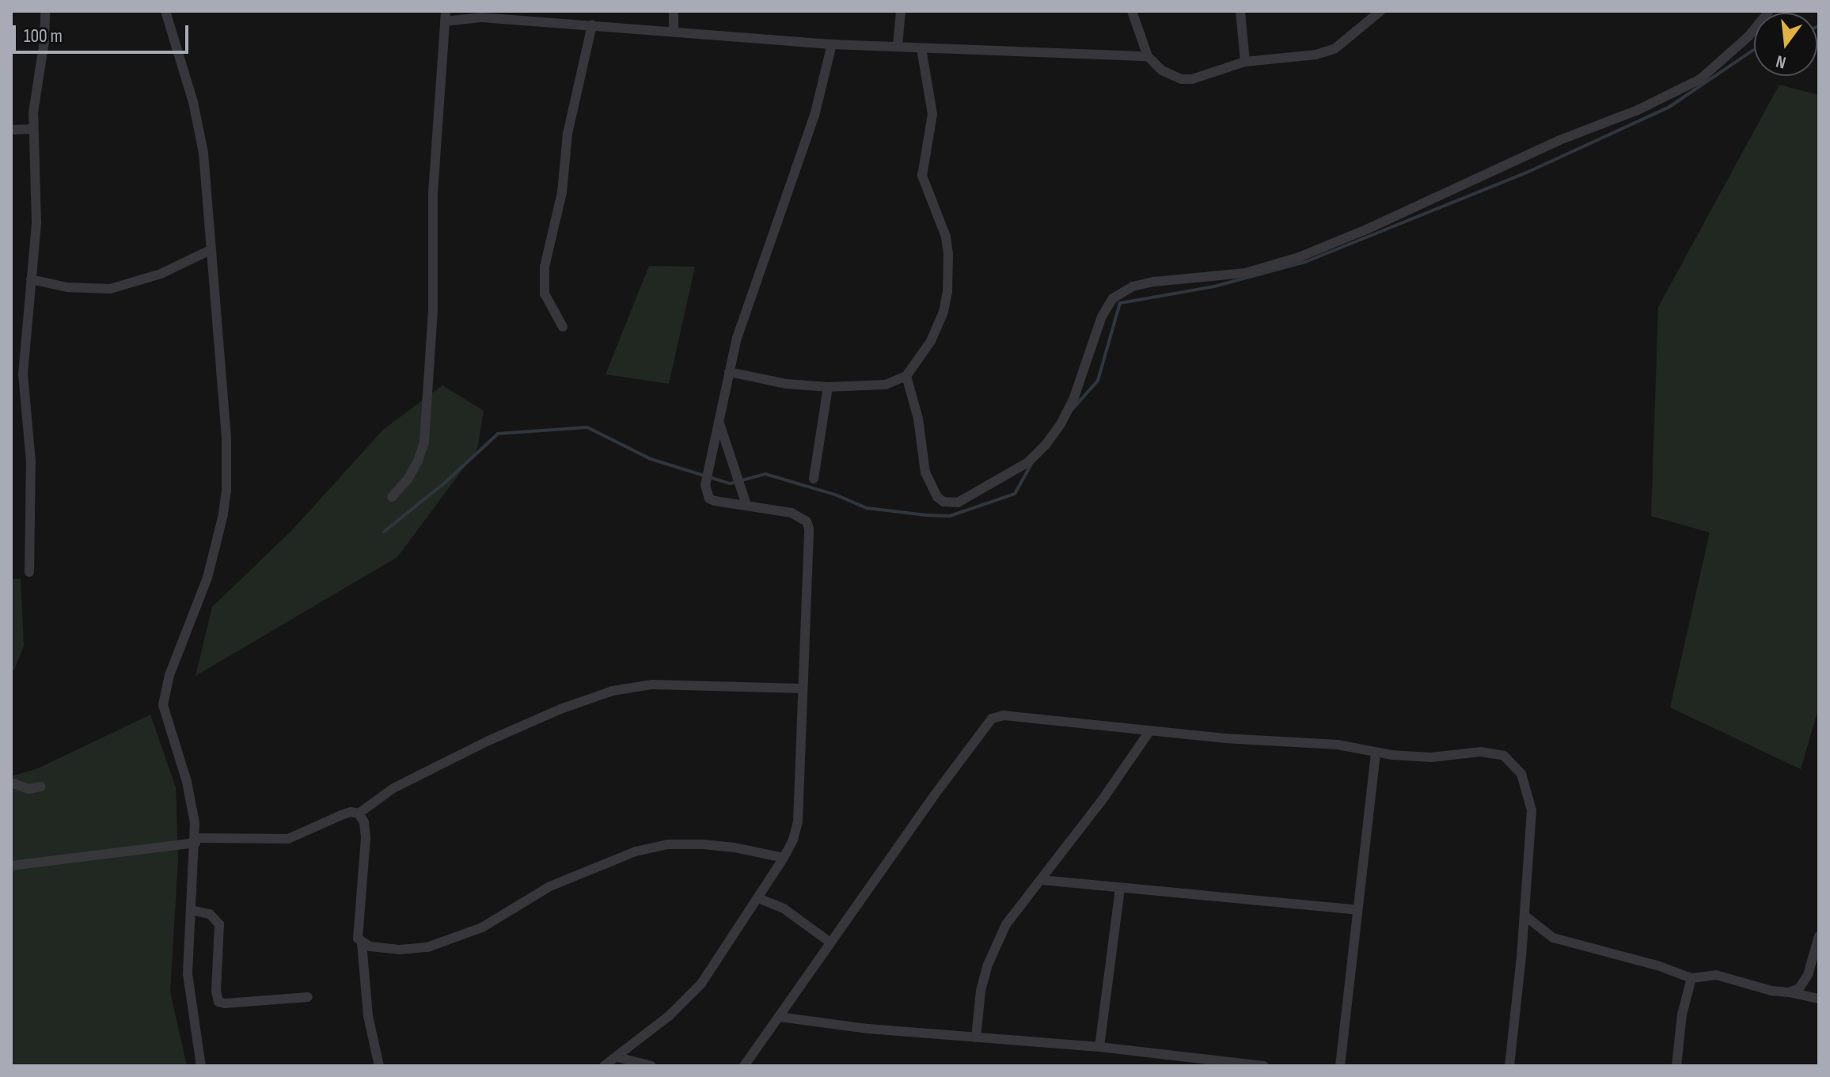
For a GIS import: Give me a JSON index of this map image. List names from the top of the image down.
{
  "scale_bar": "100 m",
  "north": "bottom"
}
